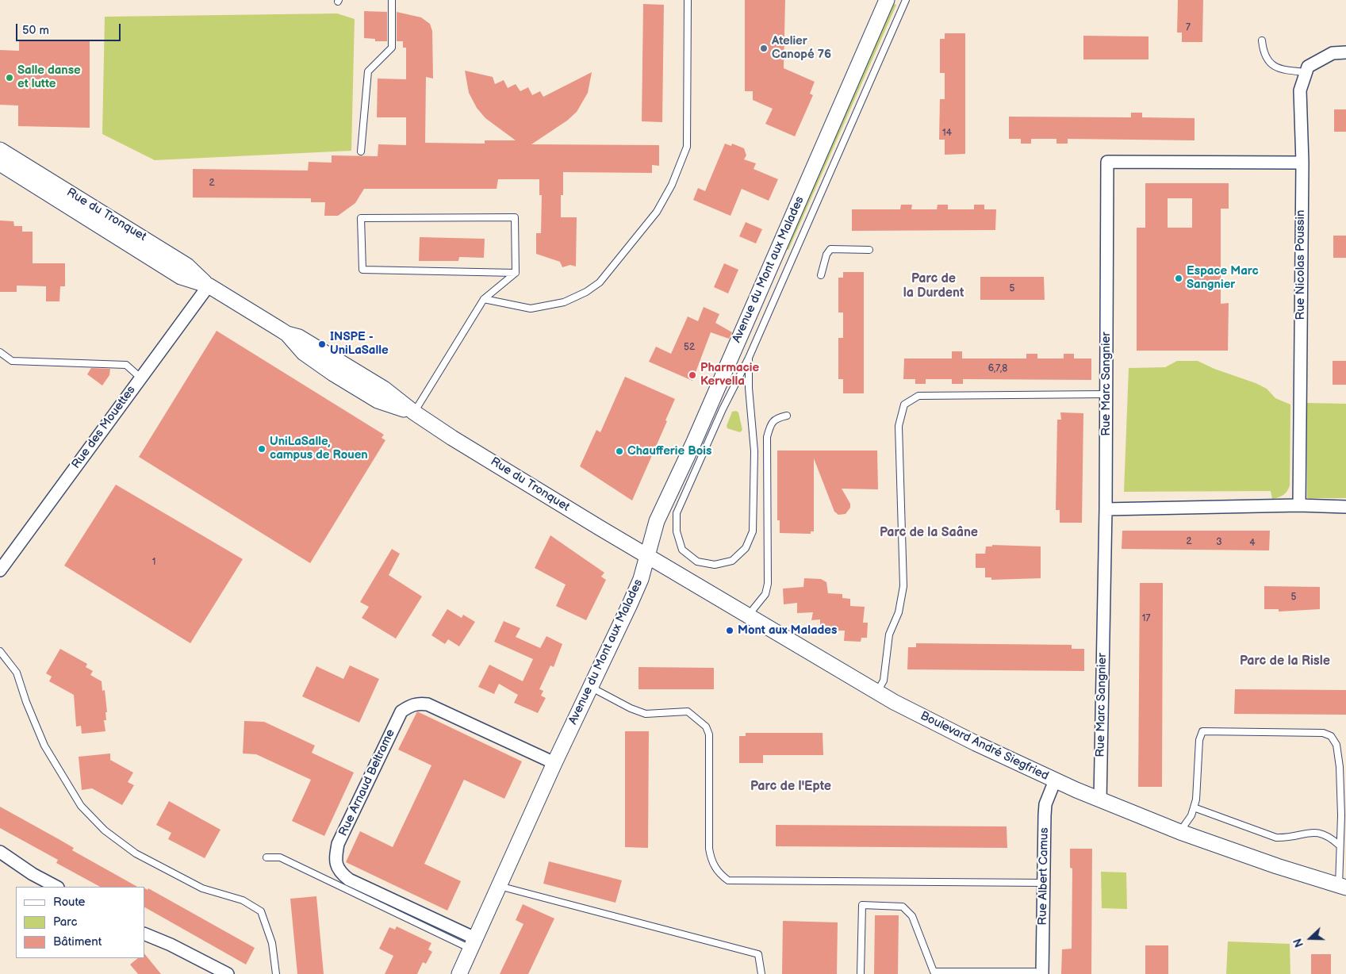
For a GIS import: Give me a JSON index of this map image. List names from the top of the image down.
{
  "streets": {
    "street": [
      "Rue du Tronquet",
      "Rue Nicolas Poussin",
      "Avenue du Mont aux Malades",
      "Rue Marc Sangnier",
      "Rue des Mouettes",
      "Boulevard André Siegfried",
      "Rue Arnaud Beltrame",
      "Rue Albert Camus"
    ]
  },
  "crossings": [
    ["Rue du Tronquet", "Avenue du Mont aux Malades"],
    ["Rue du Tronquet", "Rue des Mouettes"],
    ["Rue du Tronquet", "Boulevard André Siegfried"],
    ["Rue Nicolas Poussin", "Rue Marc Sangnier"],
    ["Avenue du Mont aux Malades", "Boulevard André Siegfried"],
    ["Avenue du Mont aux Malades", "Rue Arnaud Beltrame"],
    ["Rue Marc Sangnier", "Boulevard André Siegfried"],
    ["Boulevard André Siegfried", "Rue Albert Camus"]
  ],
  "districts": [
    "Parc de la Durdent",
    "Parc de la Saâne",
    "Parc de la Risle",
    "Parc de l'Epte"
  ],
  "places": [
    "Atelier Canopé 76",
    "Salle danse et lutte",
    "Espace Marc Sangnier",
    "INSPE - UniLaSalle",
    "Pharmacie Kervella",
    "UniLaSalle, campus de Rouen",
    "Chaufferie Bois",
    "Mont aux Malades"
  ],
  "house_numbers": [
    "7",
    "14",
    "2",
    "5",
    "52",
    "6,7,8",
    "2",
    "3",
    "4",
    "1",
    "5",
    "17"
  ],
  "legend": ["Route", "Parc", "Bâtiment"],
  "scale_bar": "50 m",
  "north": "left"
}
